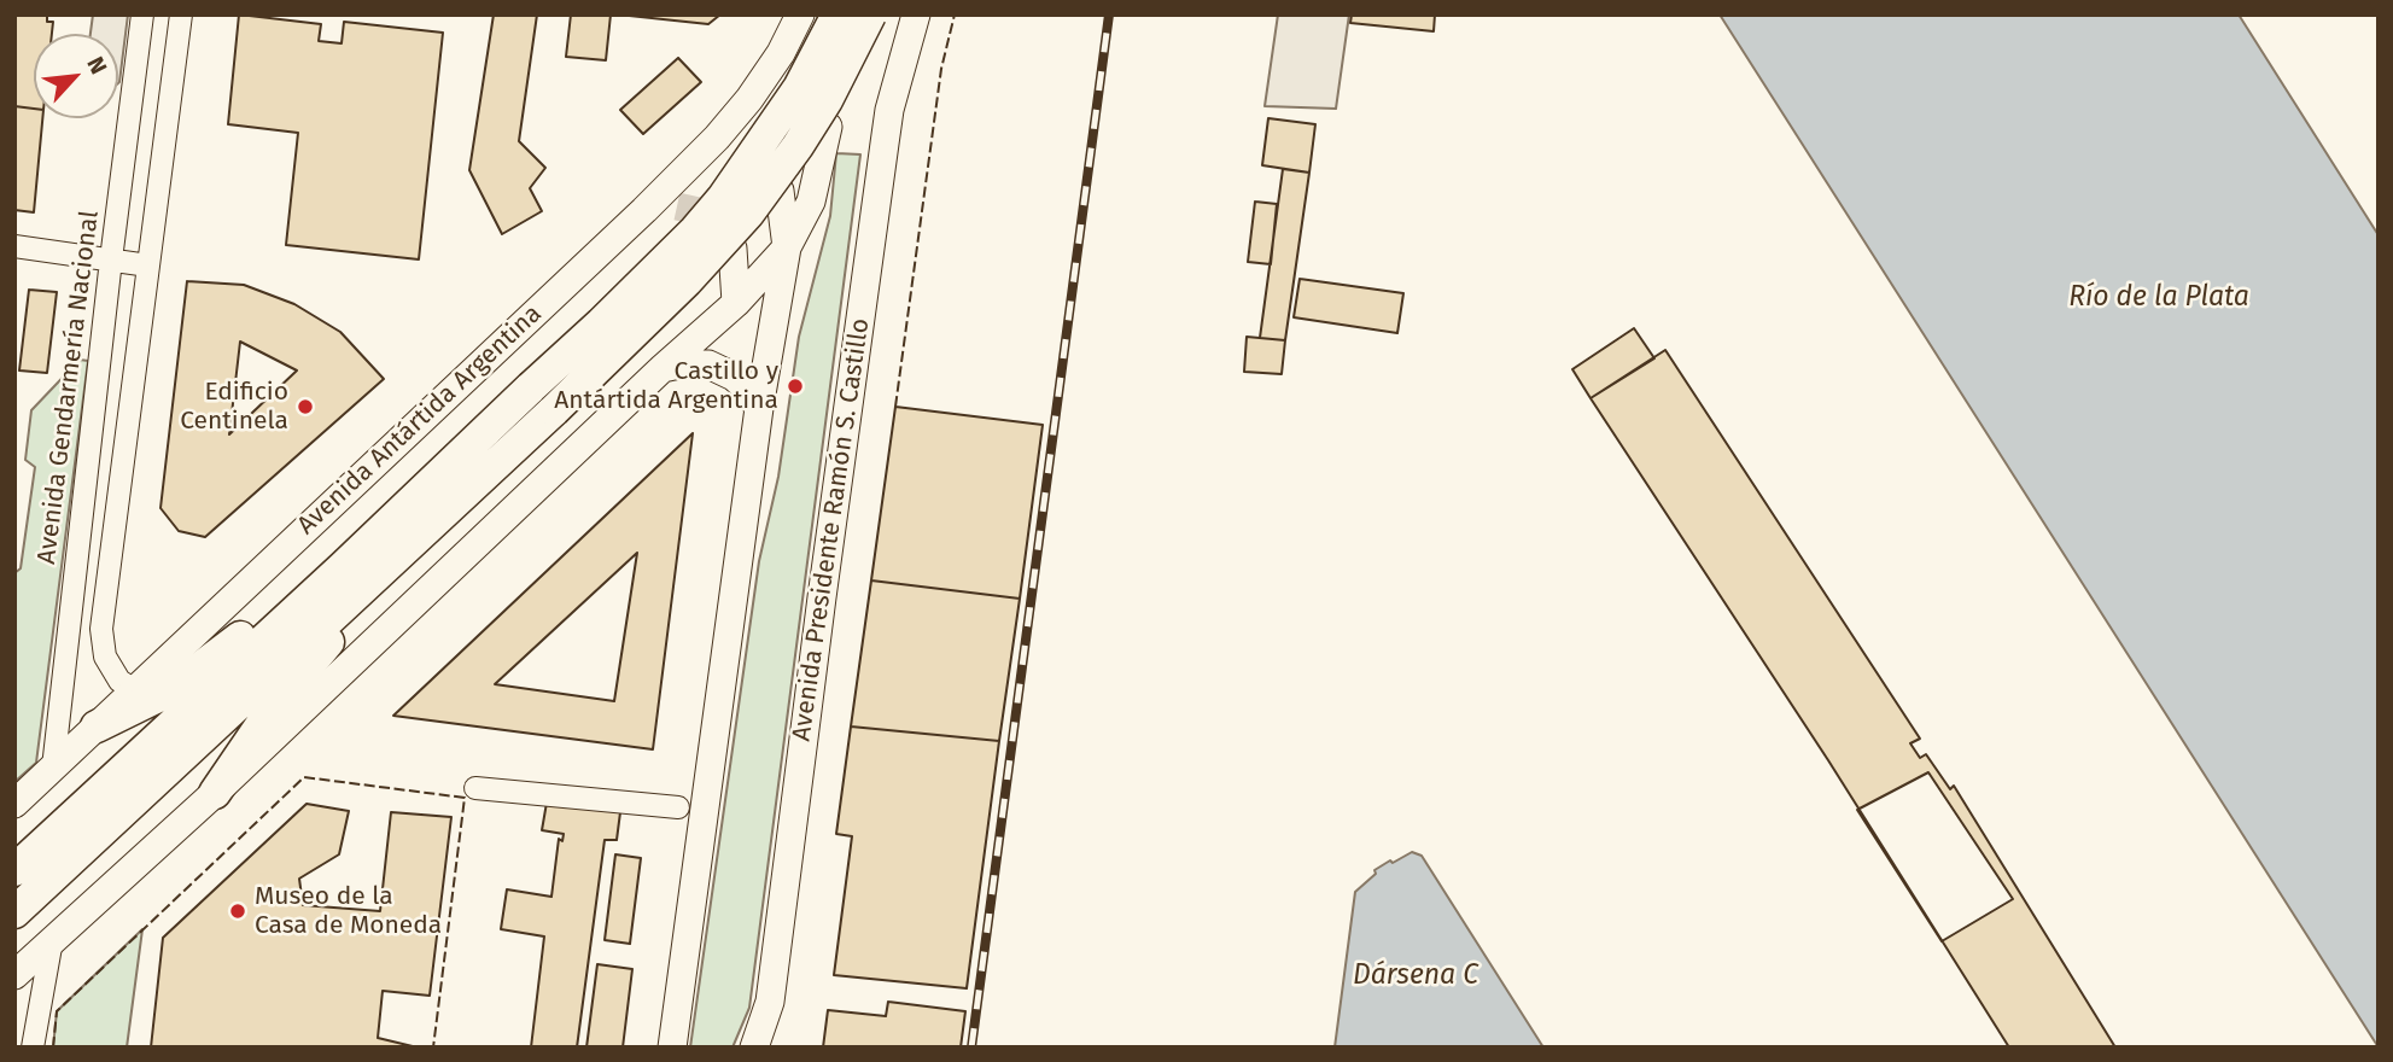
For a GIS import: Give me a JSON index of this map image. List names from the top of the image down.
{
  "streets": {
    "main road": ["Avenida Antártida Argentina", "Avenida Presidente Ramón S. Castillo"],
    "street": ["Avenida Gendarmería Nacional"]
  },
  "crossings": [
    ["Avenida Gendarmería Nacional", "Avenida Antártida Argentina"]
  ],
  "water": ["Río de la Plata", "Dársena C"],
  "places": ["Castillo y Antártida Argentina", "Edificio Centinela", "Museo de la Casa de Moneda"],
  "north": "top right"
}
